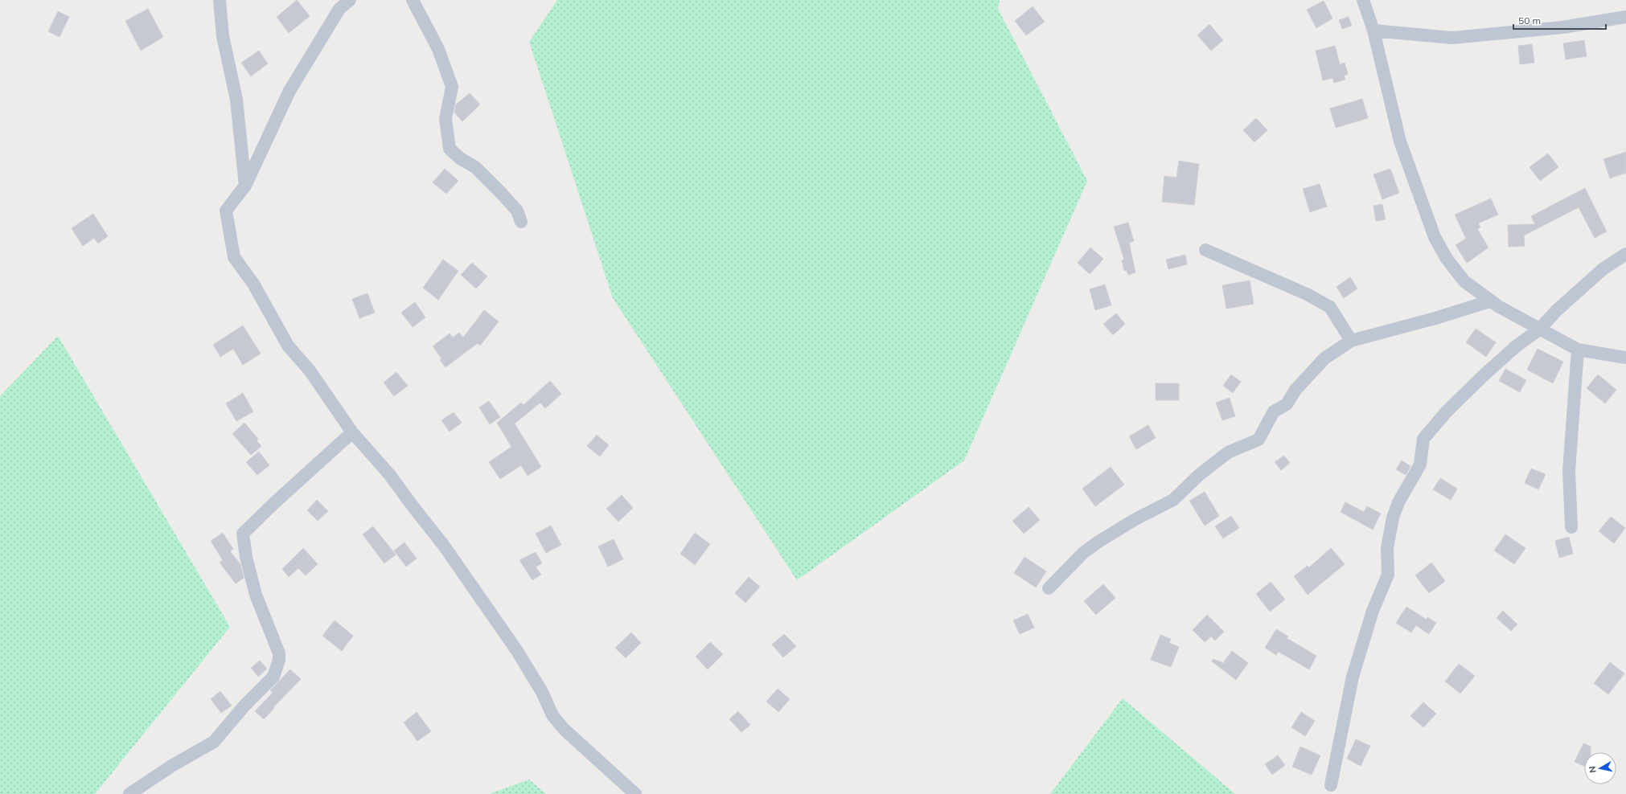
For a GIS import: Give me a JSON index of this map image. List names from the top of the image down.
{
  "scale_bar": "50 m",
  "north": "left"
}
